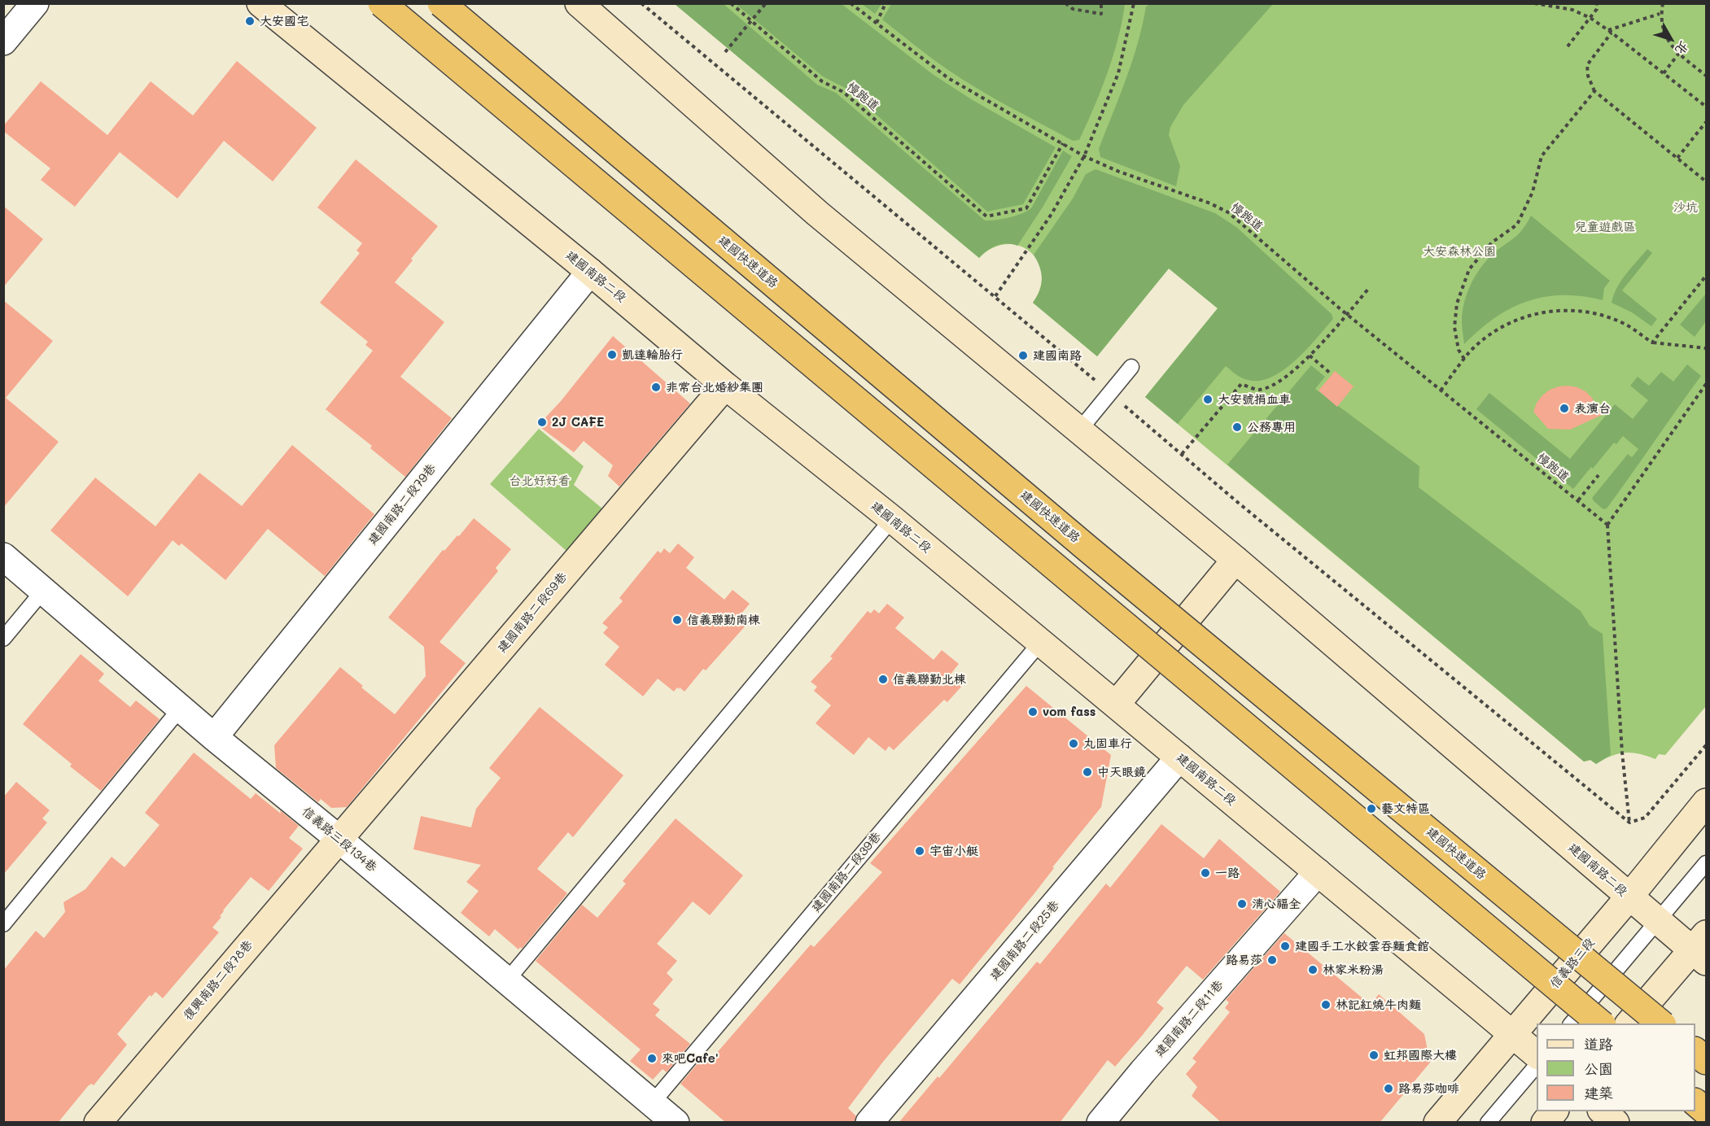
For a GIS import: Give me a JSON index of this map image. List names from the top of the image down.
{
  "streets": {
    "highway": ["建國快速道路"],
    "street": [
      "建國南路二段",
      "建國南路二段79巷",
      "建國南路二段69巷",
      "信義路三段134巷",
      "建國南路二段25巷",
      "信義路三段",
      "復興南路二段78巷",
      "建國南路二段11巷"
    ],
    "lane": ["建國南路二段39巷"],
    "path": ["慢跑道"]
  },
  "crossings": [
    ["建國南路二段", "建國南路二段79巷"],
    ["建國南路二段", "建國南路二段69巷"],
    ["建國南路二段", "建國南路二段39巷"],
    ["建國南路二段", "建國南路二段25巷"],
    ["建國南路二段", "信義路三段"],
    ["建國南路二段", "建國南路二段11巷"],
    ["建國南路二段79巷", "信義路三段134巷"],
    ["建國南路二段69巷", "信義路三段134巷"],
    ["建國南路二段69巷", "復興南路二段78巷"],
    ["信義路三段134巷", "建國南路二段39巷"],
    ["信義路三段134巷", "復興南路二段78巷"]
  ],
  "parks": [
    "沙坑",
    "兒童遊戲區",
    "大安森林公園",
    "台北好好看"
  ],
  "places": [
    "大安國宅",
    "凱達輪胎行",
    "建國南路",
    "非常台北婚紗集團",
    "大安號捐血車",
    "表演台",
    "2J CAFE",
    "公務專用",
    "信義聯勤南棟",
    "信義聯勤北棟",
    "vom fass",
    "丸固車行",
    "中天眼鏡",
    "藝文特區",
    "宇宙小艇",
    "一路",
    "清心福全",
    "建國手工水餃雲吞麵食館",
    "路易莎",
    "林家米粉湯",
    "林記紅燒牛肉麵",
    "虹邦國際大樓",
    "來吧Cafe'",
    "路易莎咖啡"
  ],
  "legend": ["道路", "公園", "建築"],
  "north": "bottom right"
}
